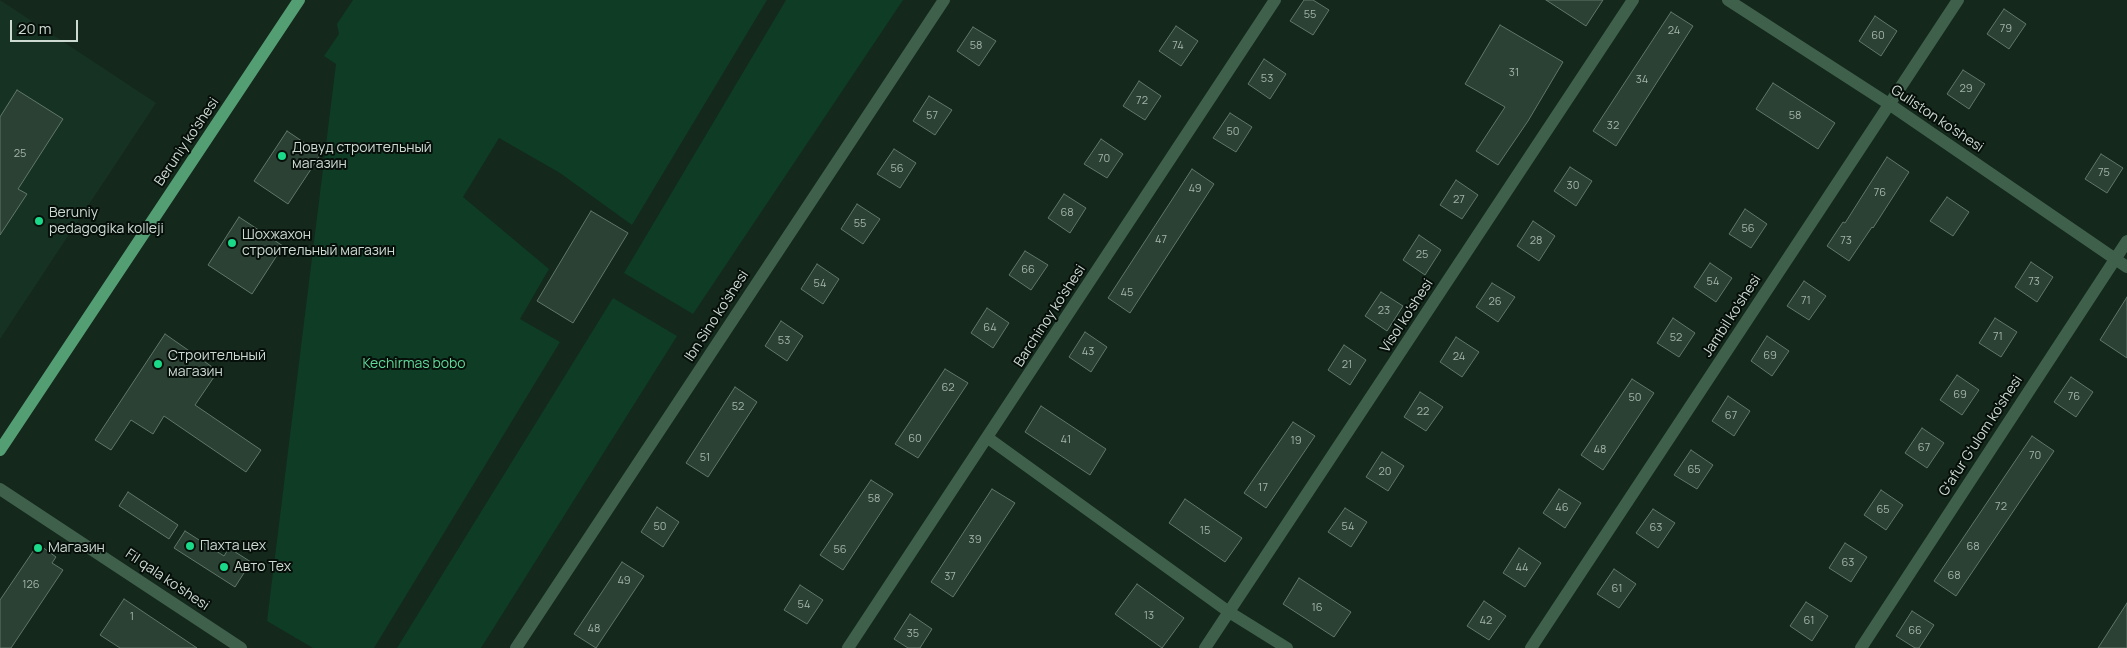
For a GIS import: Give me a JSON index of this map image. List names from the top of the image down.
{
  "streets": {
    "main road": ["Beruniy ko'shesi"],
    "street": [
      "Guliston ko'shesi",
      "Ibn Sino ko'shesi",
      "Barchinoy ko'shesi",
      "Visol ko'shesi",
      "Jambil ko'shesi",
      "Gʻafur Gʻulom ko'shesi",
      "Fil qala ko'shesi"
    ]
  },
  "crossings": [
    ["Guliston ko'shesi", "Jambil ko'shesi"],
    ["Guliston ko'shesi", "Gʻafur Gʻulom ko'shesi"]
  ],
  "parks": ["Kechirmas bobo"],
  "places": [
    "Довуд строительный магазин",
    "Beruniy pedagogika kolleji",
    "Шохжахон строительный магазин",
    "Строительный магазин",
    "Пахта цех",
    "Магазин",
    "Авто Тех"
  ],
  "house_numbers": [
    "55",
    "79",
    "24",
    "60",
    "58",
    "74",
    "31",
    "53",
    "34",
    "29",
    "72",
    "57",
    "58",
    "32",
    "50",
    "25",
    "70",
    "56",
    "75",
    "30",
    "49",
    "76",
    "27",
    "68",
    "55",
    "56",
    "47",
    "28",
    "73",
    "25",
    "66",
    "54",
    "73",
    "54",
    "45",
    "71",
    "26",
    "23",
    "64",
    "71",
    "52",
    "53",
    "43",
    "69",
    "24",
    "21",
    "62",
    "69",
    "76",
    "50",
    "52",
    "22",
    "67",
    "60",
    "41",
    "19",
    "67",
    "48",
    "70",
    "51",
    "65",
    "20",
    "17",
    "58",
    "72",
    "46",
    "65",
    "50",
    "54",
    "63",
    "15",
    "39",
    "68",
    "56",
    "63",
    "44",
    "68",
    "37",
    "49",
    "126",
    "61",
    "54",
    "16",
    "13",
    "1",
    "42",
    "61",
    "48",
    "66",
    "35"
  ],
  "scale_bar": "20 m"
}
